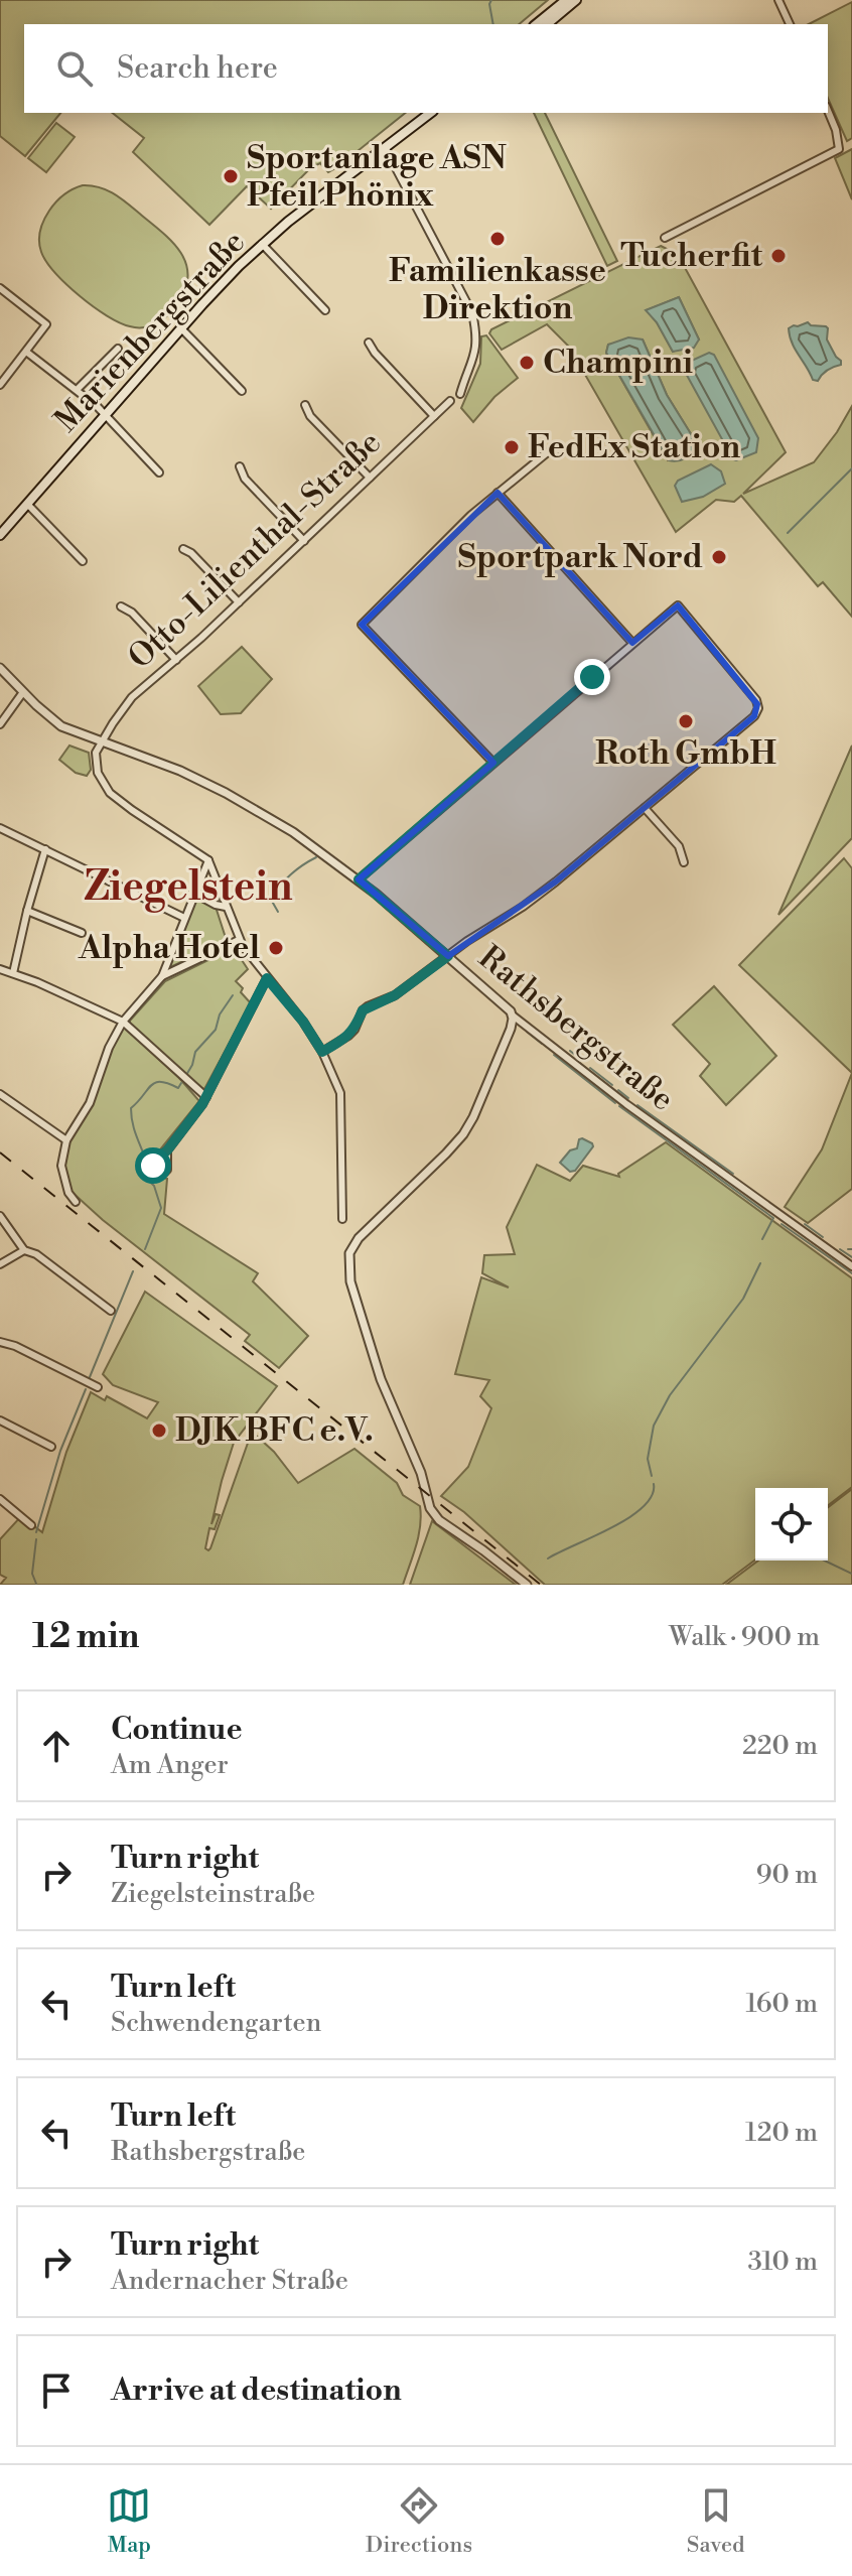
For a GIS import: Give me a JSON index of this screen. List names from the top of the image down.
{
  "streets": {
    "main road": ["Marienbergstraße"],
    "street": ["Otto-Lilienthal-Straße", "Rathsbergstraße"]
  },
  "crossings": [
    ["Otto-Lilienthal-Straße", "Rathsbergstraße"]
  ],
  "districts": ["Ziegelstein"],
  "places": [
    "Sportanlage ASN Pfeil Phönix",
    "Familienkasse Direktion",
    "Tucherfit",
    "Champini",
    "FedEx Station",
    "Sportpark Nord",
    "Roth GmbH",
    "Alpha Hotel",
    "DJK BFC e.V."
  ],
  "page": {
    "search": "Search here",
    "heading": ["12 min", "Walk · 900 m"],
    "list": [
      ["Continue", "Am Anger", "220 m"],
      ["Turn right", "Ziegelsteinstraße", "90 m"],
      ["Turn left", "Schwendengarten", "160 m"],
      ["Turn left", "Rathsbergstraße", "120 m"],
      ["Turn right", "Andernacher Straße", "310 m"],
      "Arrive at destination"
    ],
    "nav": ["Map", "Directions", "Saved"]
  }
}
